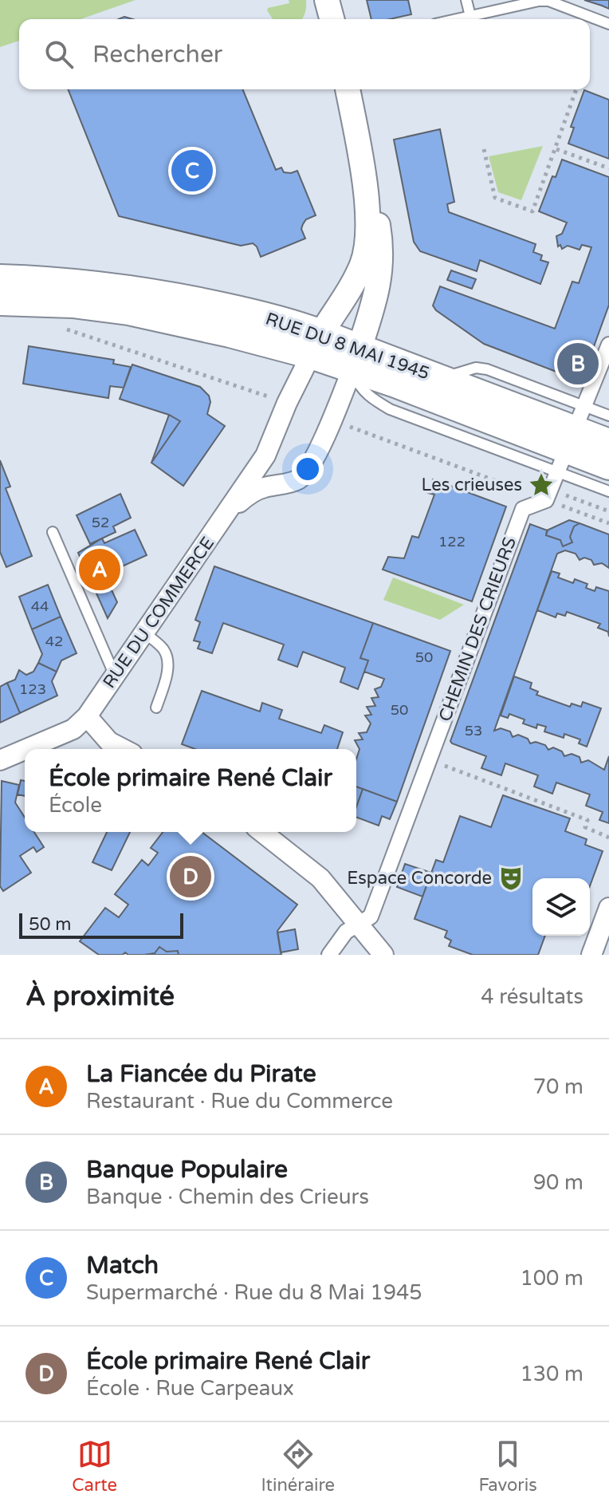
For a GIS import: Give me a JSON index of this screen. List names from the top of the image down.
{
  "streets": {
    "main road": ["RUE DU 8 MAI 1945"],
    "street": ["RUE DU COMMERCE", "CHEMIN DES CRIEURS"]
  },
  "crossings": [
    ["RUE DU 8 MAI 1945", "RUE DU COMMERCE"],
    ["RUE DU 8 MAI 1945", "CHEMIN DES CRIEURS"]
  ],
  "places": {
    "place": ["Les crieuses"],
    "theatre": ["Espace Concorde"]
  },
  "house_numbers": [
    "52",
    "122",
    "44",
    "42",
    "50",
    "123",
    "50",
    "53"
  ],
  "scale_bar": "50 m",
  "page": {
    "search": "Rechercher",
    "pins": [
      "C",
      "B",
      "A",
      "D"
    ],
    "popup": ["École primaire René Clair", "École"],
    "scale": "50 m",
    "heading": ["À proximité", "4 résultats"],
    "list": [
      {
        "mark": "A",
        "name": "La Fiancée du Pirate",
        "note": "Restaurant · Rue du Commerce",
        "value": "70 m"
      },
      {
        "mark": "B",
        "name": "Banque Populaire",
        "note": "Banque · Chemin des Crieurs",
        "value": "90 m"
      },
      {
        "mark": "C",
        "name": "Match",
        "note": "Supermarché · Rue du 8 Mai 1945",
        "value": "100 m"
      },
      {
        "mark": "D",
        "name": "École primaire René Clair",
        "note": "École · Rue Carpeaux",
        "value": "130 m"
      }
    ],
    "nav": ["Carte", "Itinéraire", "Favoris"]
  }
}
